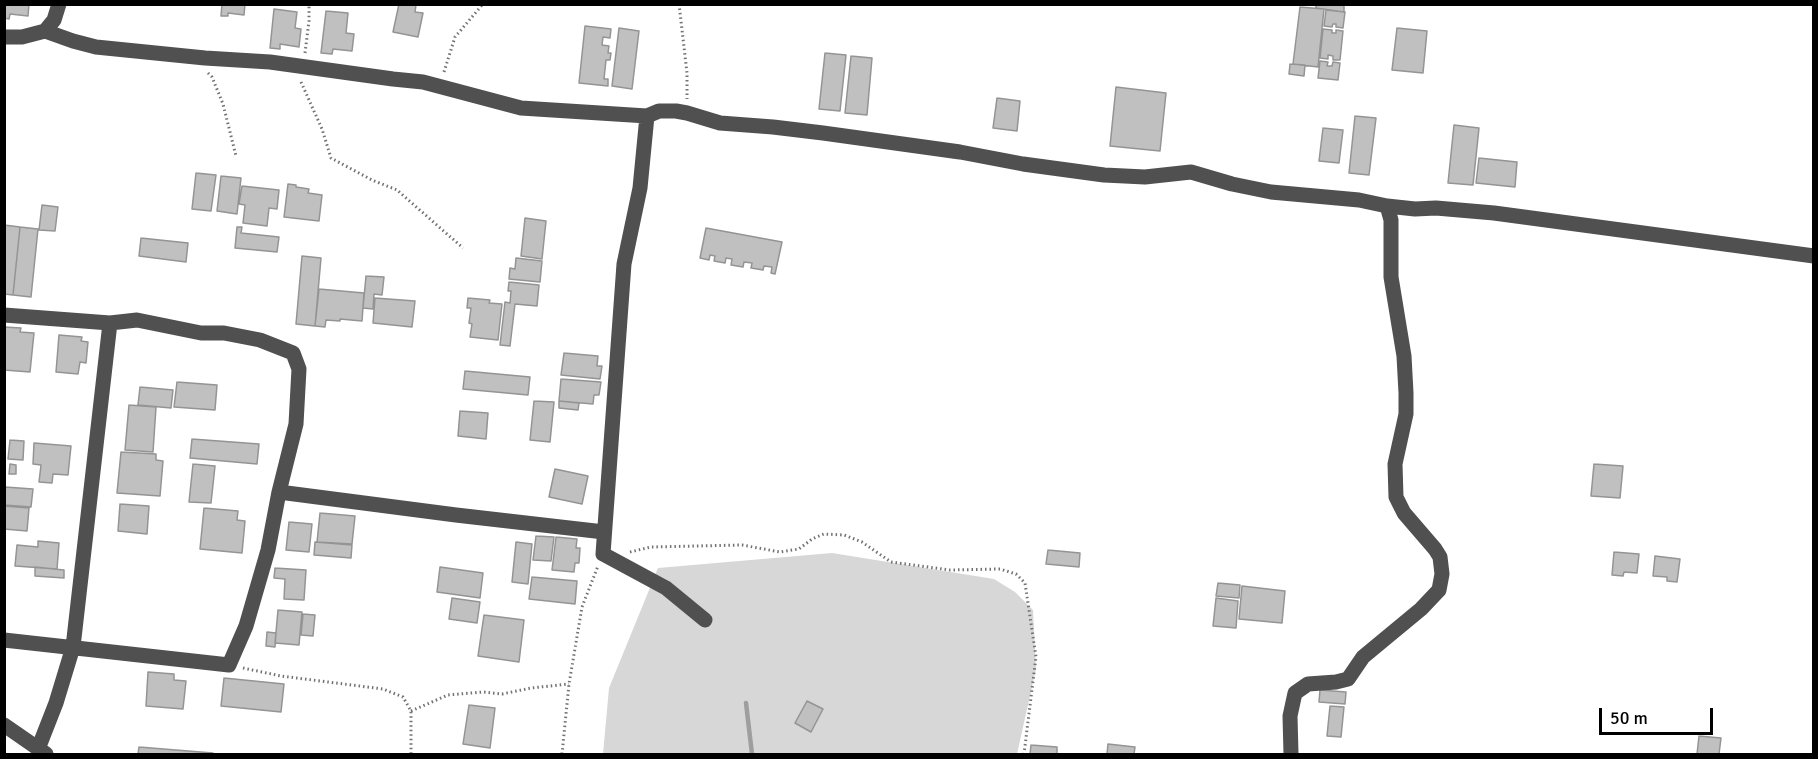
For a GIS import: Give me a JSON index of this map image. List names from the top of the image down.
{
  "scale_bar": "50 m"
}
